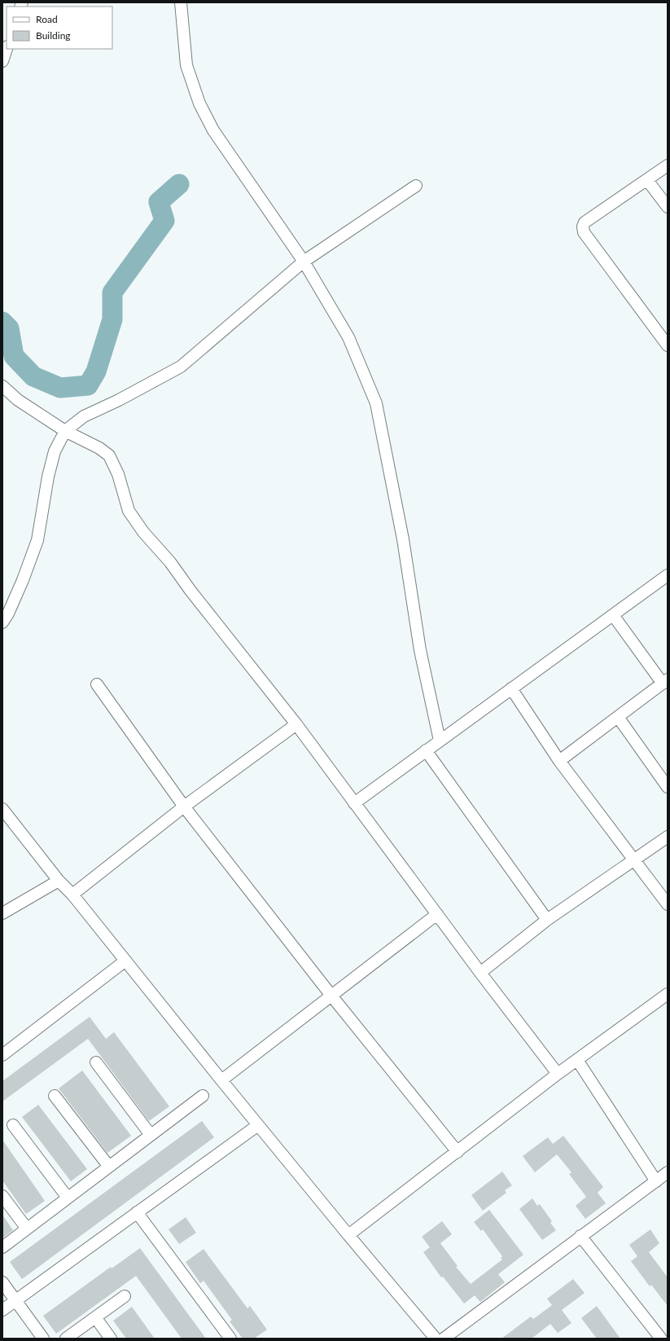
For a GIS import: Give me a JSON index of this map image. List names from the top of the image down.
{
  "legend": ["Road", "Building"]
}
